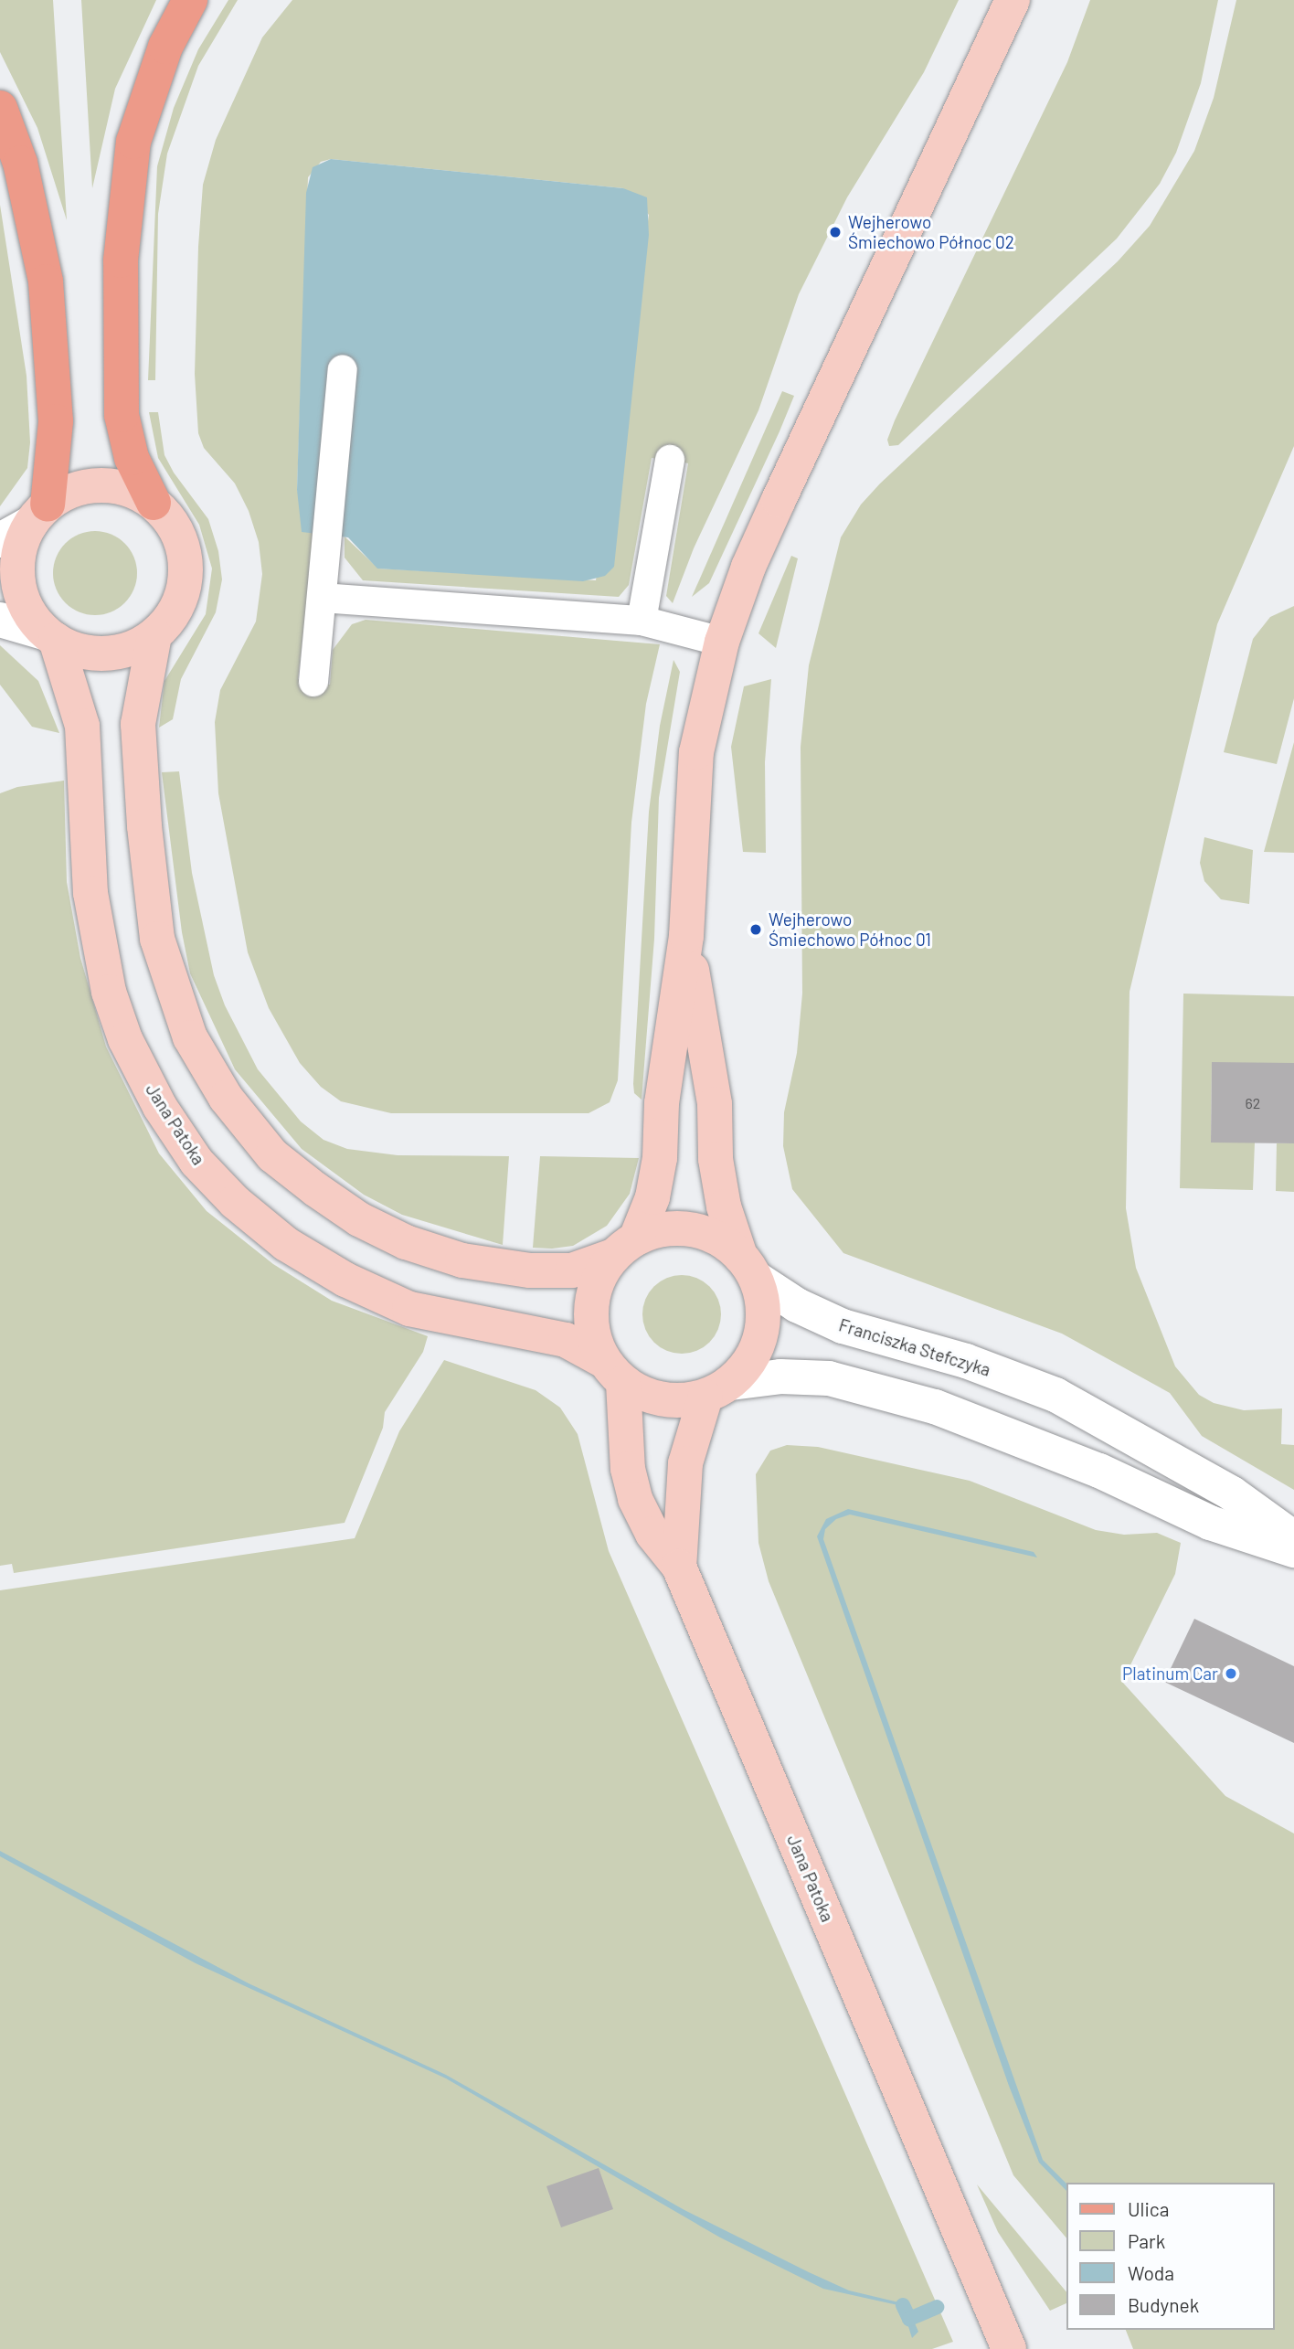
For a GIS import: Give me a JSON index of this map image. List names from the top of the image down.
{
  "streets": {
    "main road": ["Jana Patoka"],
    "street": ["Franciszka Stefczyka"]
  },
  "crossings": [
    ["Jana Patoka", "Franciszka Stefczyka"]
  ],
  "places": ["Wejherowo Śmiechowo Północ 02", "Wejherowo Śmiechowo Północ 01", "Platinum Car"],
  "house_numbers": ["62"],
  "legend": [
    "Ulica",
    "Park",
    "Woda",
    "Budynek"
  ]
}
